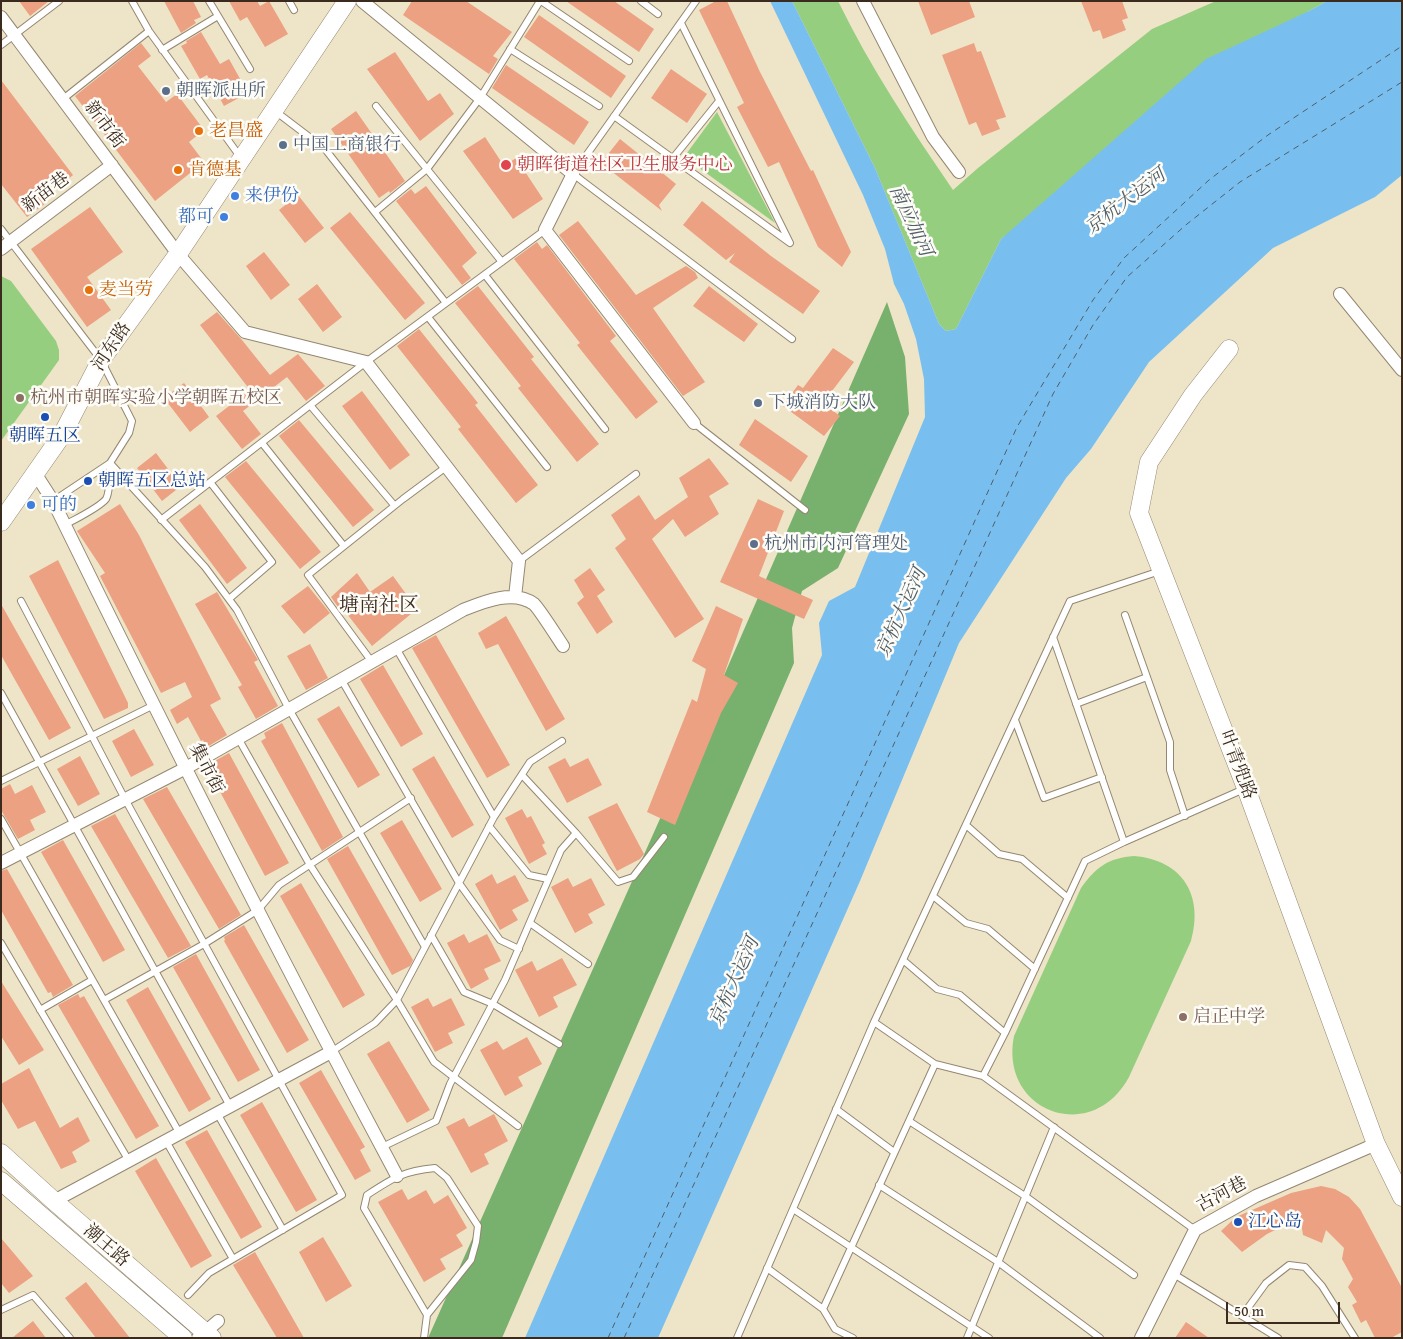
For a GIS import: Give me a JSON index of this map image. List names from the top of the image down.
{
  "streets": {
    "main road": ["河东路", "叶青兜路", "潮王路"],
    "street": [
      "新市街",
      "新苗巷",
      "集市街",
      "古河巷"
    ]
  },
  "crossings": [
    ["新市街", "新苗巷"],
    ["新市街", "河东路"],
    ["河东路", "集市街"],
    ["叶青兜路", "古河巷"]
  ],
  "districts": ["塘南社区"],
  "water": ["京杭大运河", "南应加河"],
  "places": [
    "朝晖派出所",
    "老昌盛",
    "中国工商银行",
    "朝晖街道社区卫生服务中心",
    "肯德基",
    "来伊份",
    "都可",
    "麦当劳",
    "杭州市朝晖实验小学朝晖五校区",
    "下城消防大队",
    "朝晖五区",
    "朝晖五区总站",
    "可的",
    "杭州市内河管理处",
    "启正中学",
    "江心岛"
  ],
  "scale_bar": "50 m"
}
